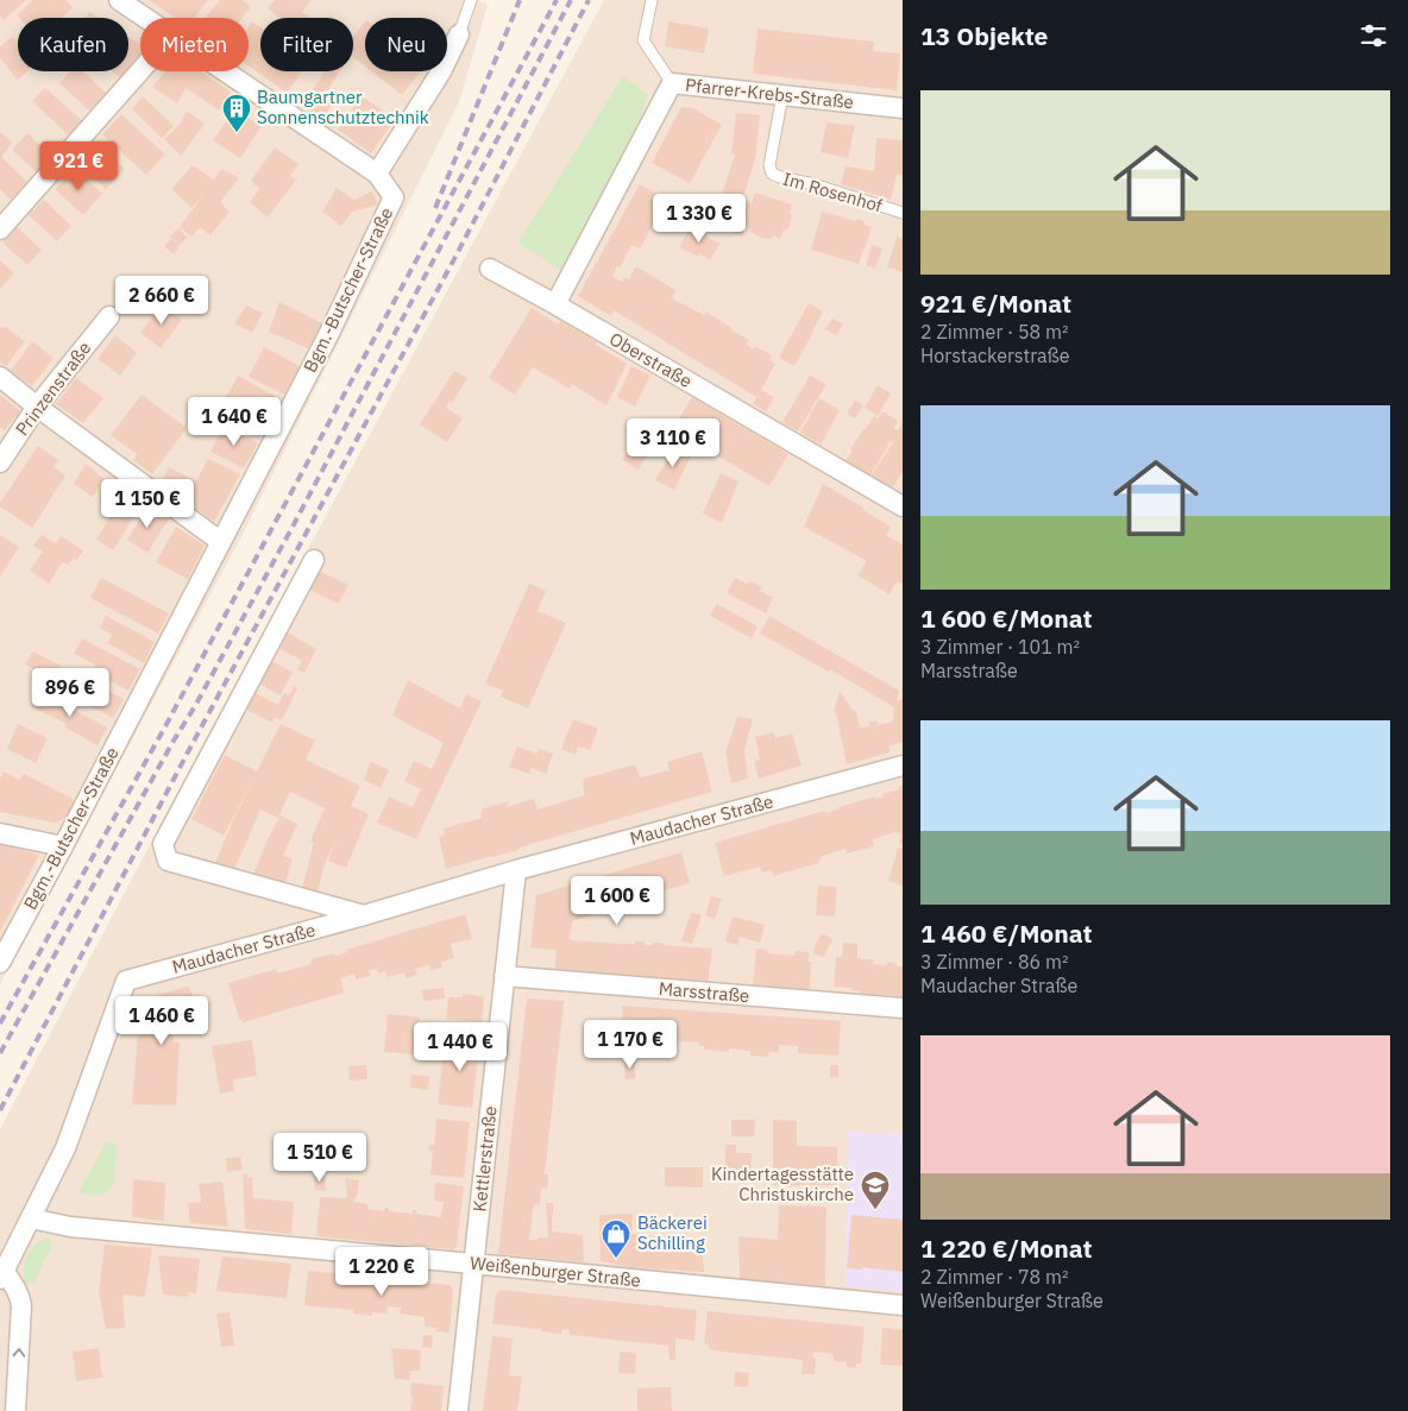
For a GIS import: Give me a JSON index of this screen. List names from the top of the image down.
{
  "streets": {
    "street": [
      "Pfarrer-Krebs-Straße",
      "Bgm.-Butscher-Straße",
      "Oberstraße",
      "Prinzenstraße",
      "Maudacher Straße",
      "Marsstraße",
      "Kettlerstraße",
      "Weißenburger Straße"
    ],
    "lane": ["Im Rosenhof"]
  },
  "crossings": [
    ["Pfarrer-Krebs-Straße", "Im Rosenhof"],
    ["Pfarrer-Krebs-Straße", "Oberstraße"],
    ["Maudacher Straße", "Kettlerstraße"],
    ["Maudacher Straße", "Weißenburger Straße"],
    ["Marsstraße", "Kettlerstraße"],
    ["Kettlerstraße", "Weißenburger Straße"]
  ],
  "places": {
    "building": ["Baumgartner Sonnenschutztechnik"],
    "school or university": ["Kindertagesstätte Christuskirche"],
    "shop": ["Bäckerei Schilling"]
  },
  "page": {
    "heading": "13 Objekte",
    "chip": [
      "Kaufen",
      "Mieten",
      "Filter",
      "Neu"
    ],
    "list": [
      {
        "name": "921 €/Monat",
        "note": "2 Zimmer · 58 m² · Horstackerstraße"
      },
      {
        "name": "1 600 €/Monat",
        "note": "3 Zimmer · 101 m² · Marsstraße"
      },
      {
        "name": "1 460 €/Monat",
        "note": "3 Zimmer · 86 m² · Maudacher Straße"
      },
      {
        "name": "1 220 €/Monat",
        "note": "2 Zimmer · 78 m² · Weißenburger Straße"
      }
    ],
    "price": [
      "921 €",
      "1 330 €",
      "2 660 €",
      "1 640 €",
      "3 110 €",
      "1 150 €",
      "896 €",
      "1 600 €",
      "1 460 €",
      "1 170 €",
      "1 440 €",
      "1 510 €",
      "1 220 €"
    ]
  }
}
